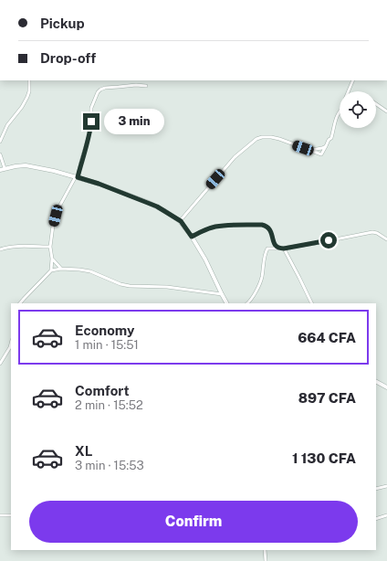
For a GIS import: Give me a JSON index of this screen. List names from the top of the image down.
{
  "page": {
    "banner": ["Pickup", "Drop-off"],
    "bubble": "3 min",
    "list": [
      {
        "name": "Economy",
        "note": "1 min · 15:51",
        "value": "664 CFA"
      },
      {
        "name": "Comfort",
        "note": "2 min · 15:52",
        "value": "897 CFA"
      },
      {
        "name": "XL",
        "note": "3 min · 15:53",
        "value": "1 130 CFA"
      }
    ],
    "buttons": "Confirm"
  }
}
